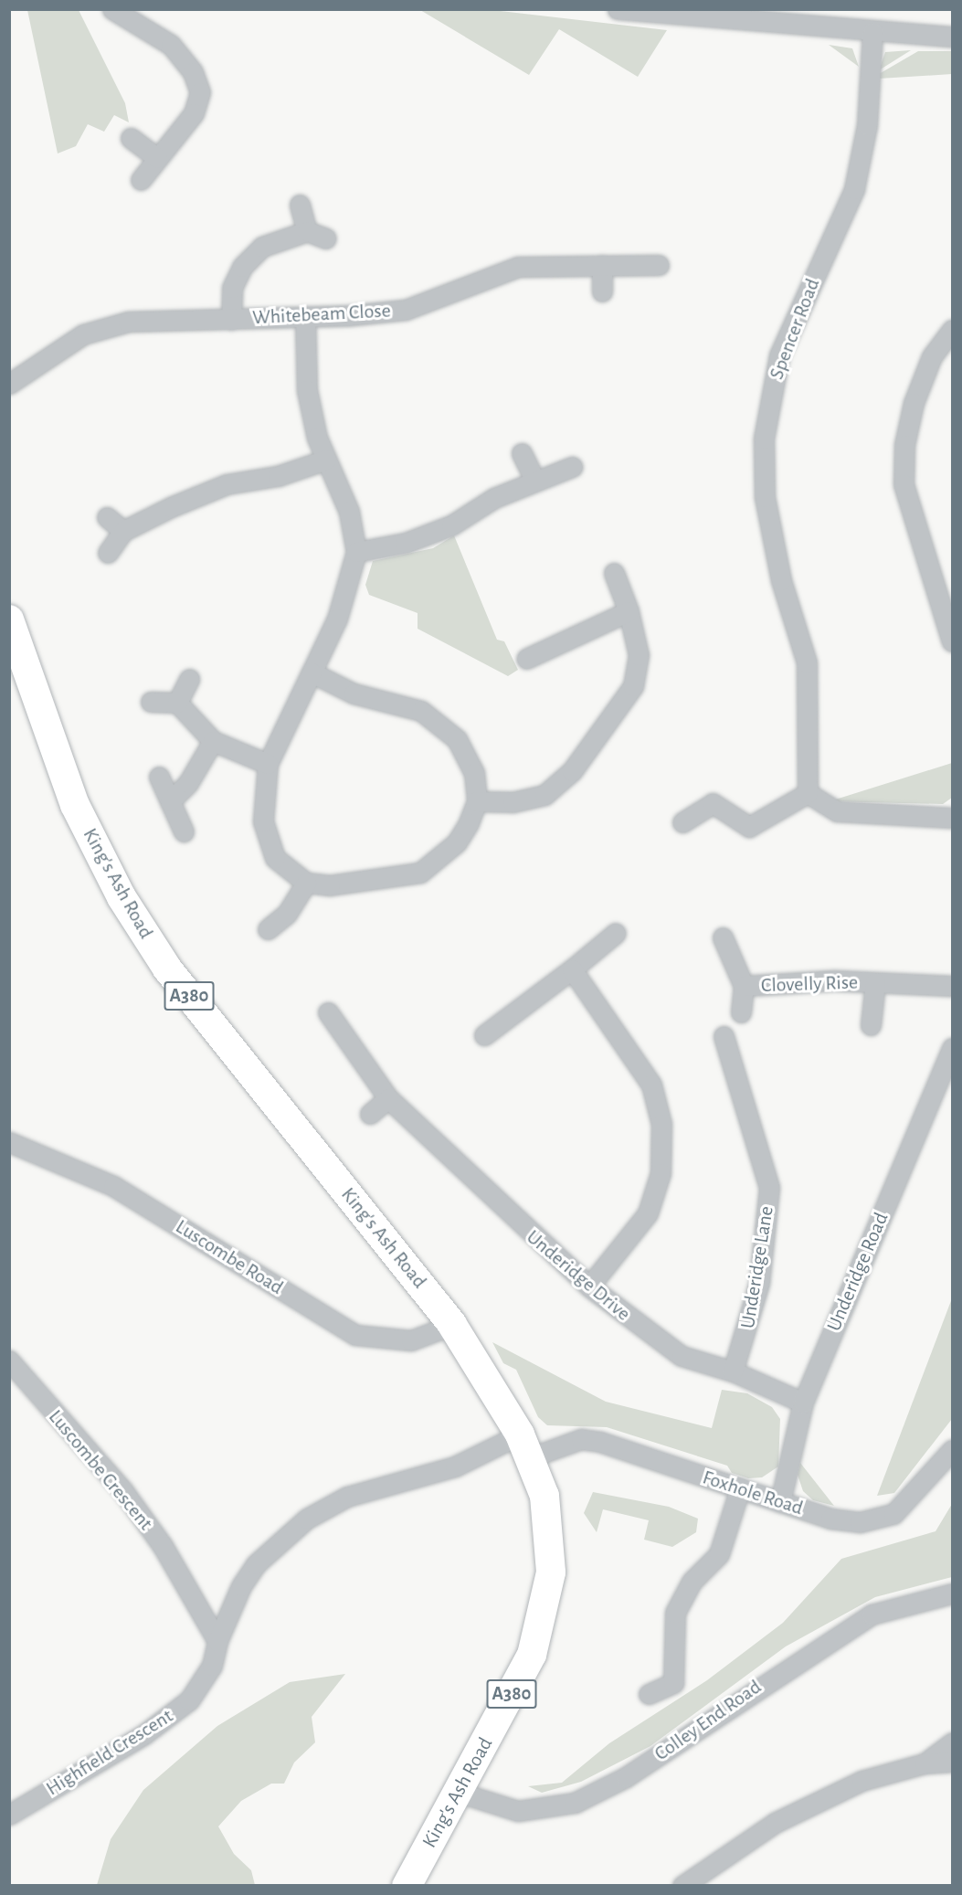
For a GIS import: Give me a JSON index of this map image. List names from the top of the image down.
{
  "streets": {
    "highway": ["King's Ash Road", "A380"],
    "street": [
      "Whitebeam Close",
      "Spencer Road",
      "Clovelly Rise",
      "Luscombe Road",
      "Underidge Lane",
      "Underidge Road",
      "Underidge Drive",
      "Luscombe Crescent",
      "Foxhole Road",
      "Colley End Road",
      "Highfield Crescent"
    ]
  },
  "crossings": [
    ["King's Ash Road", "Luscombe Road"],
    ["King's Ash Road", "Foxhole Road"],
    ["King's Ash Road", "Colley End Road"],
    ["King's Ash Road", "Highfield Crescent"],
    ["Underidge Lane", "Underidge Drive"],
    ["Underidge Road", "Underidge Drive"],
    ["Underidge Road", "Foxhole Road"],
    ["Luscombe Crescent", "Highfield Crescent"],
    ["Foxhole Road", "Highfield Crescent"]
  ]
}
